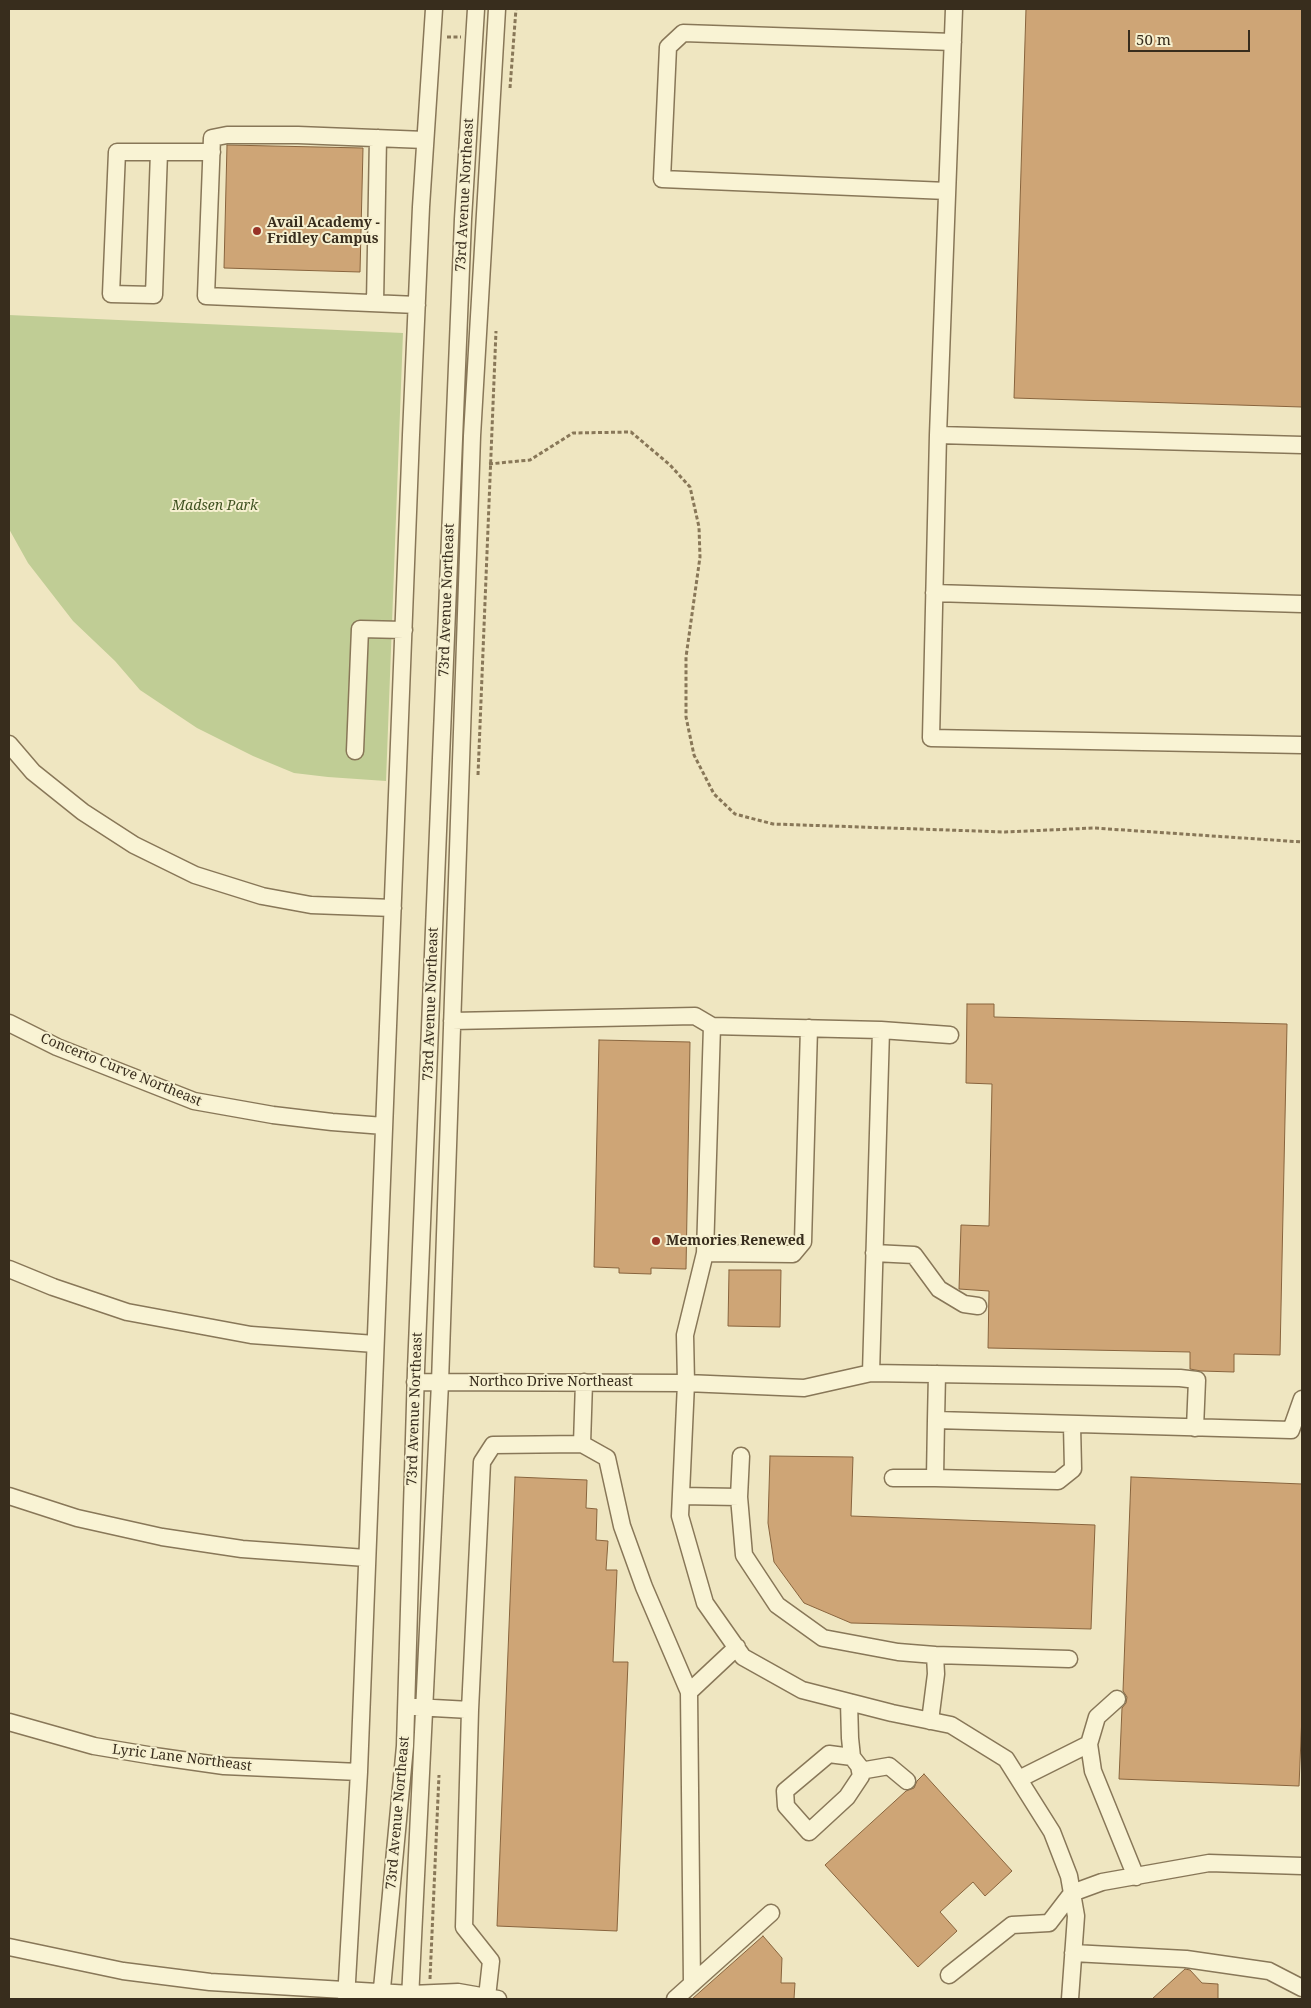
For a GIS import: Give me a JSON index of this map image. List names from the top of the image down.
{
  "streets": {
    "street": [
      "73rd Avenue Northeast",
      "Concerto Curve Northeast",
      "Northco Drive Northeast",
      "Lyric Lane Northeast"
    ]
  },
  "crossings": [
    ["73rd Avenue Northeast", "Northco Drive Northeast"]
  ],
  "parks": ["Madsen Park"],
  "places": ["Avail Academy - Fridley Campus", "Memories Renewed"],
  "scale_bar": "50 m"
}
